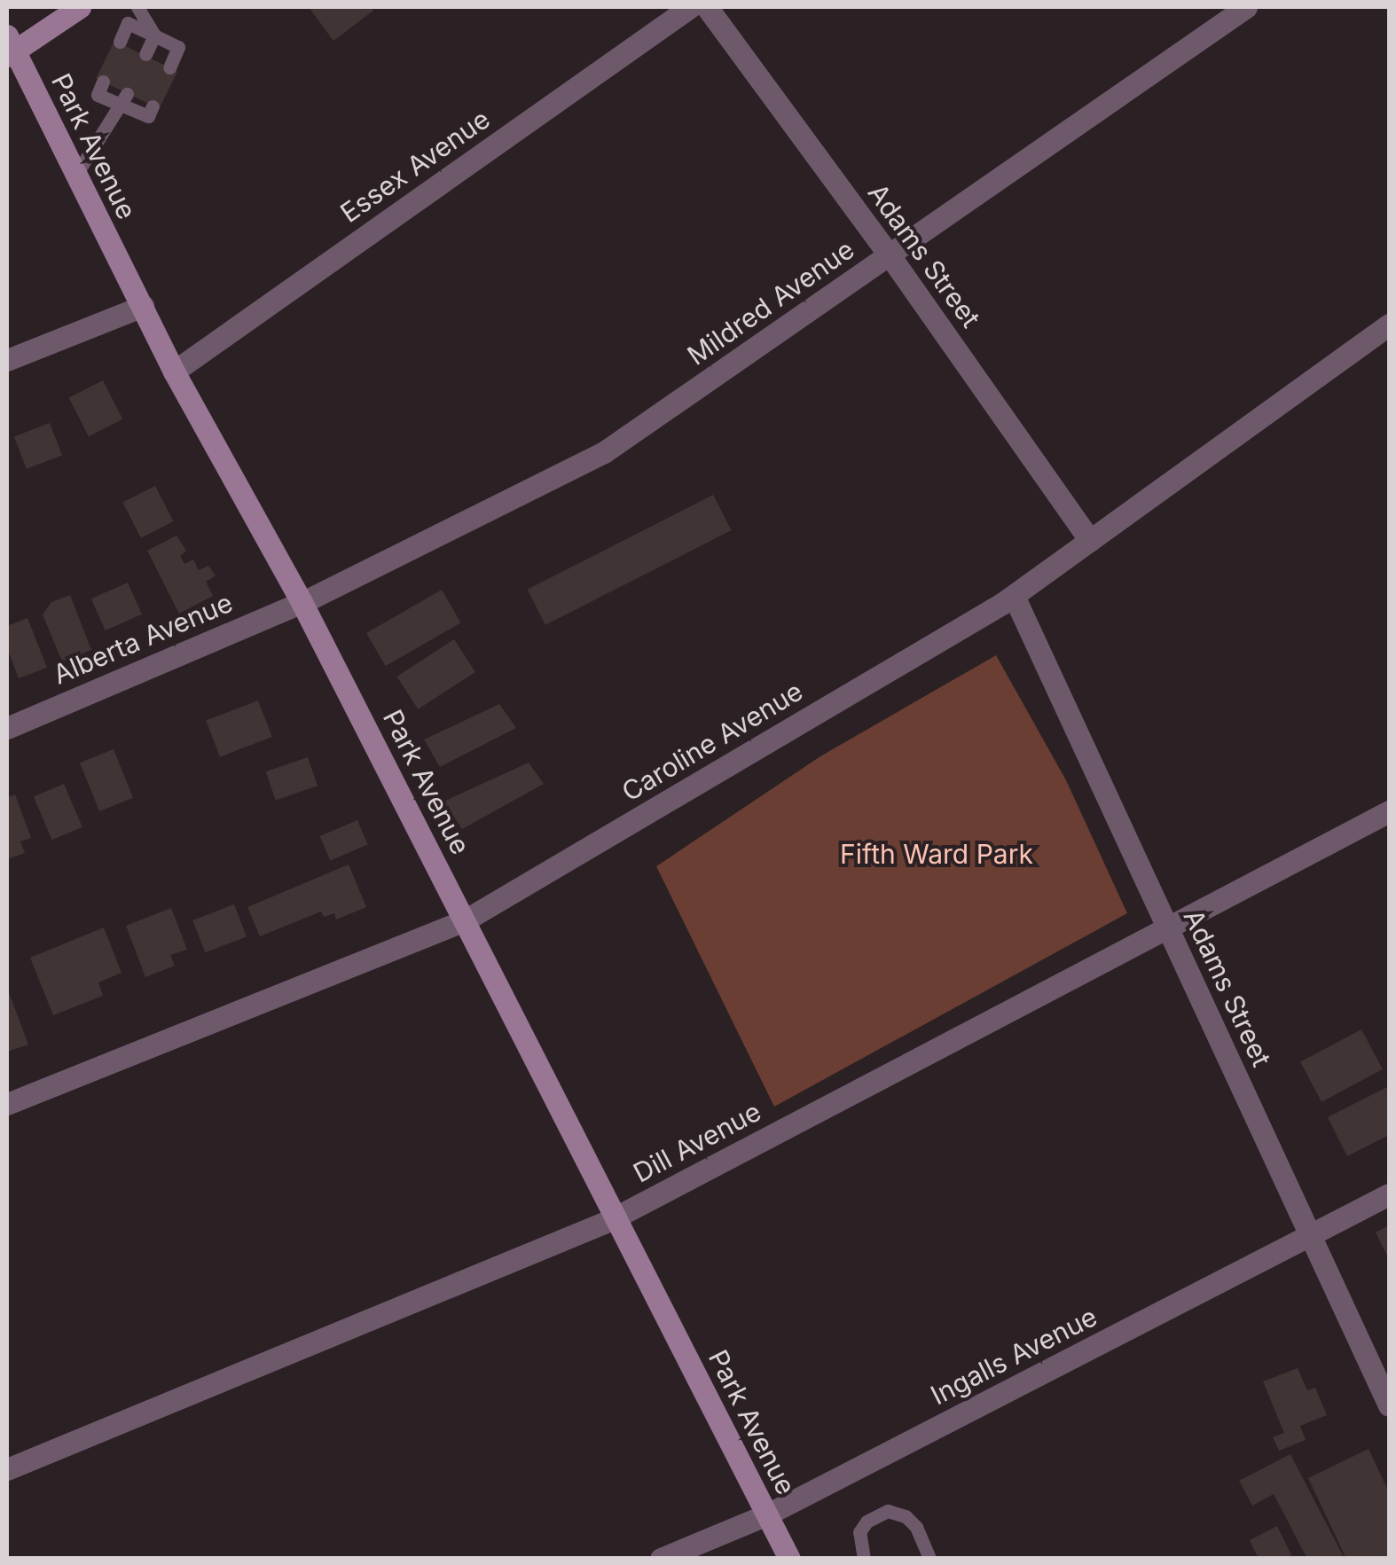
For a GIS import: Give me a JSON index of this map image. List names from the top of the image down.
{
  "streets": {
    "street": [
      "Park Avenue",
      "Essex Avenue",
      "Adams Street",
      "Mildred Avenue",
      "Alberta Avenue",
      "Caroline Avenue",
      "Dill Avenue",
      "Ingalls Avenue"
    ]
  },
  "crossings": [
    ["Park Avenue", "Essex Avenue"],
    ["Park Avenue", "Mildred Avenue"],
    ["Park Avenue", "Alberta Avenue"],
    ["Park Avenue", "Caroline Avenue"],
    ["Park Avenue", "Dill Avenue"],
    ["Park Avenue", "Ingalls Avenue"],
    ["Adams Street", "Mildred Avenue"],
    ["Adams Street", "Caroline Avenue"],
    ["Adams Street", "Dill Avenue"],
    ["Adams Street", "Ingalls Avenue"],
    ["Mildred Avenue", "Alberta Avenue"]
  ],
  "parks": ["Fifth Ward Park"]
}
